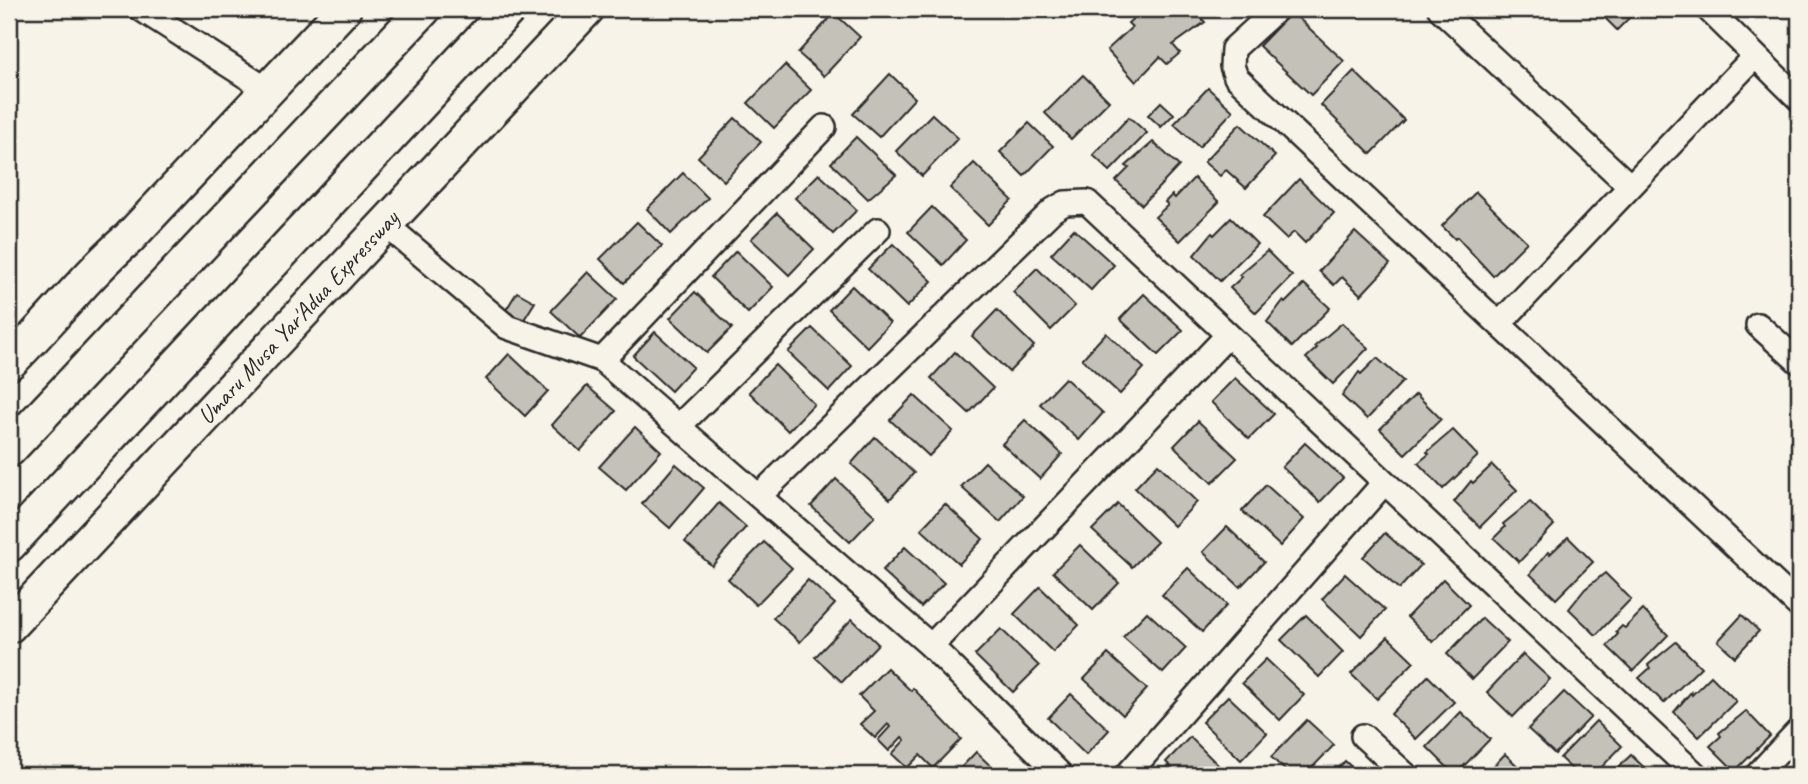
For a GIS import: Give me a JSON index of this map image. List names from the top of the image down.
{
  "streets": {
    "highway": ["Umaru Musa Yar'Adua Expressway"]
  }
}
